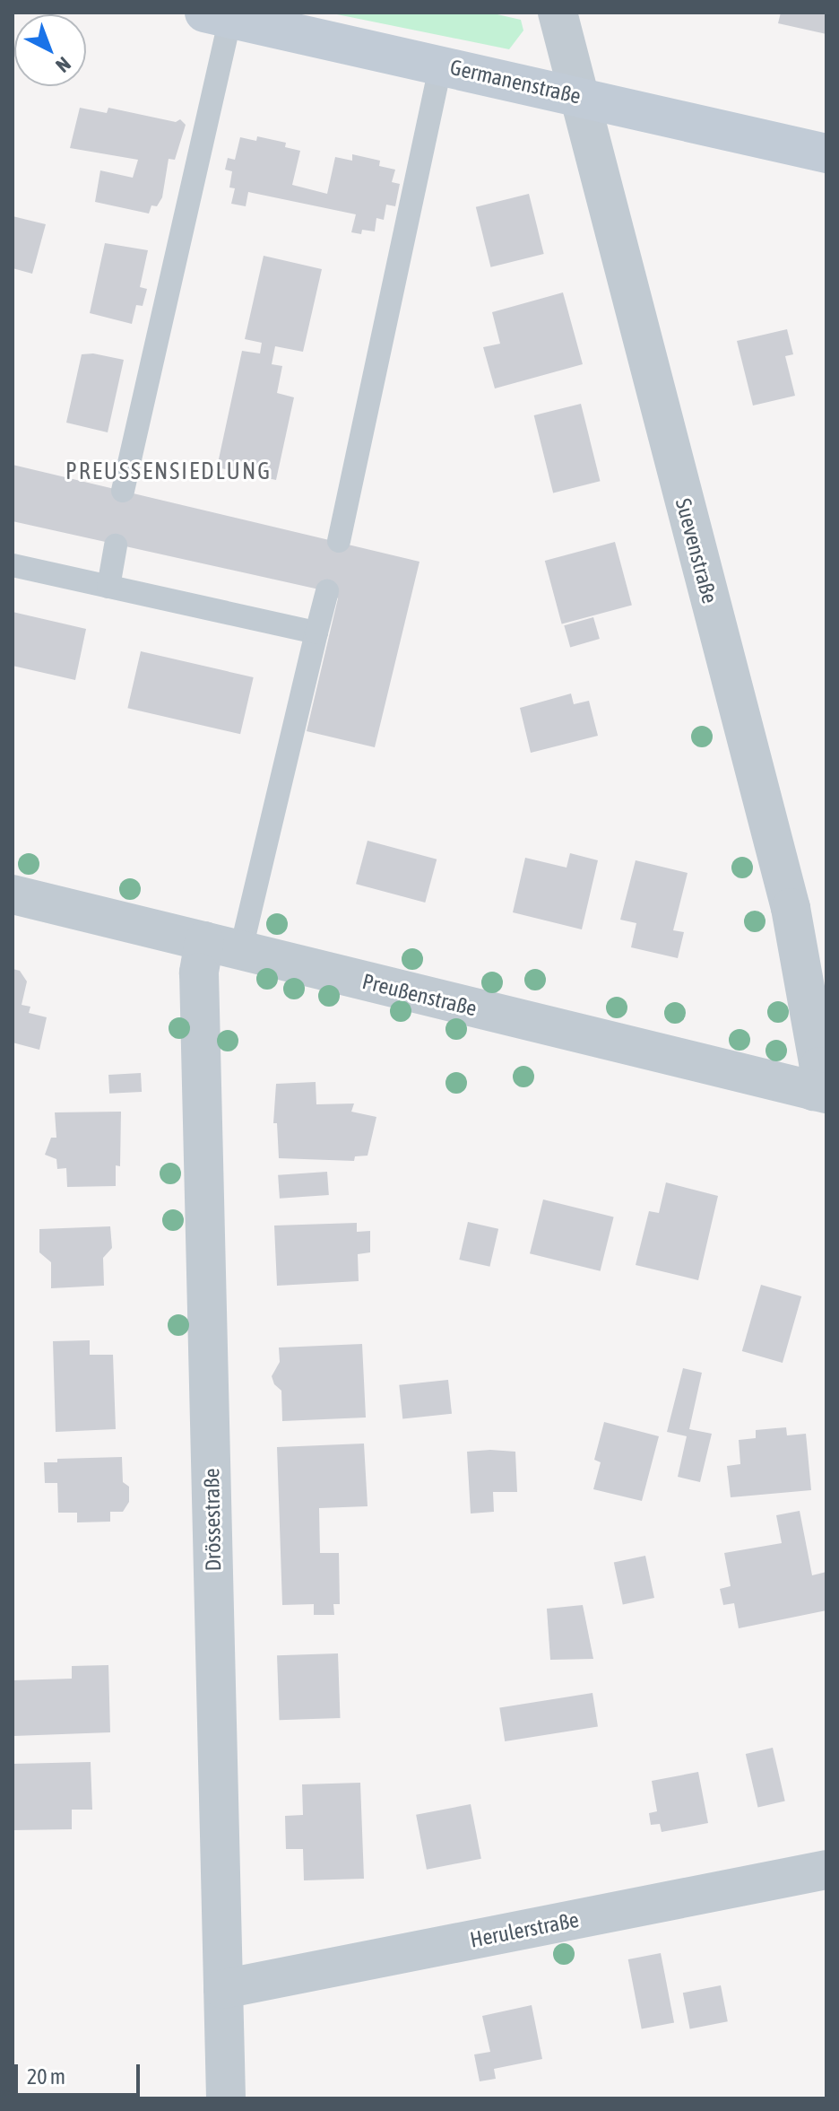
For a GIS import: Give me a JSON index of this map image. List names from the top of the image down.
{
  "streets": {
    "street": [
      "Germanenstraße",
      "Suevenstraße",
      "Preußenstraße",
      "Drössestraße",
      "Herulerstraße"
    ]
  },
  "crossings": [
    ["Germanenstraße", "Suevenstraße"],
    ["Suevenstraße", "Preußenstraße"],
    ["Preußenstraße", "Drössestraße"],
    ["Drössestraße", "Herulerstraße"]
  ],
  "districts": ["PREUSSENSIEDLUNG"],
  "scale_bar": "20 m",
  "north": "bottom right"
}
